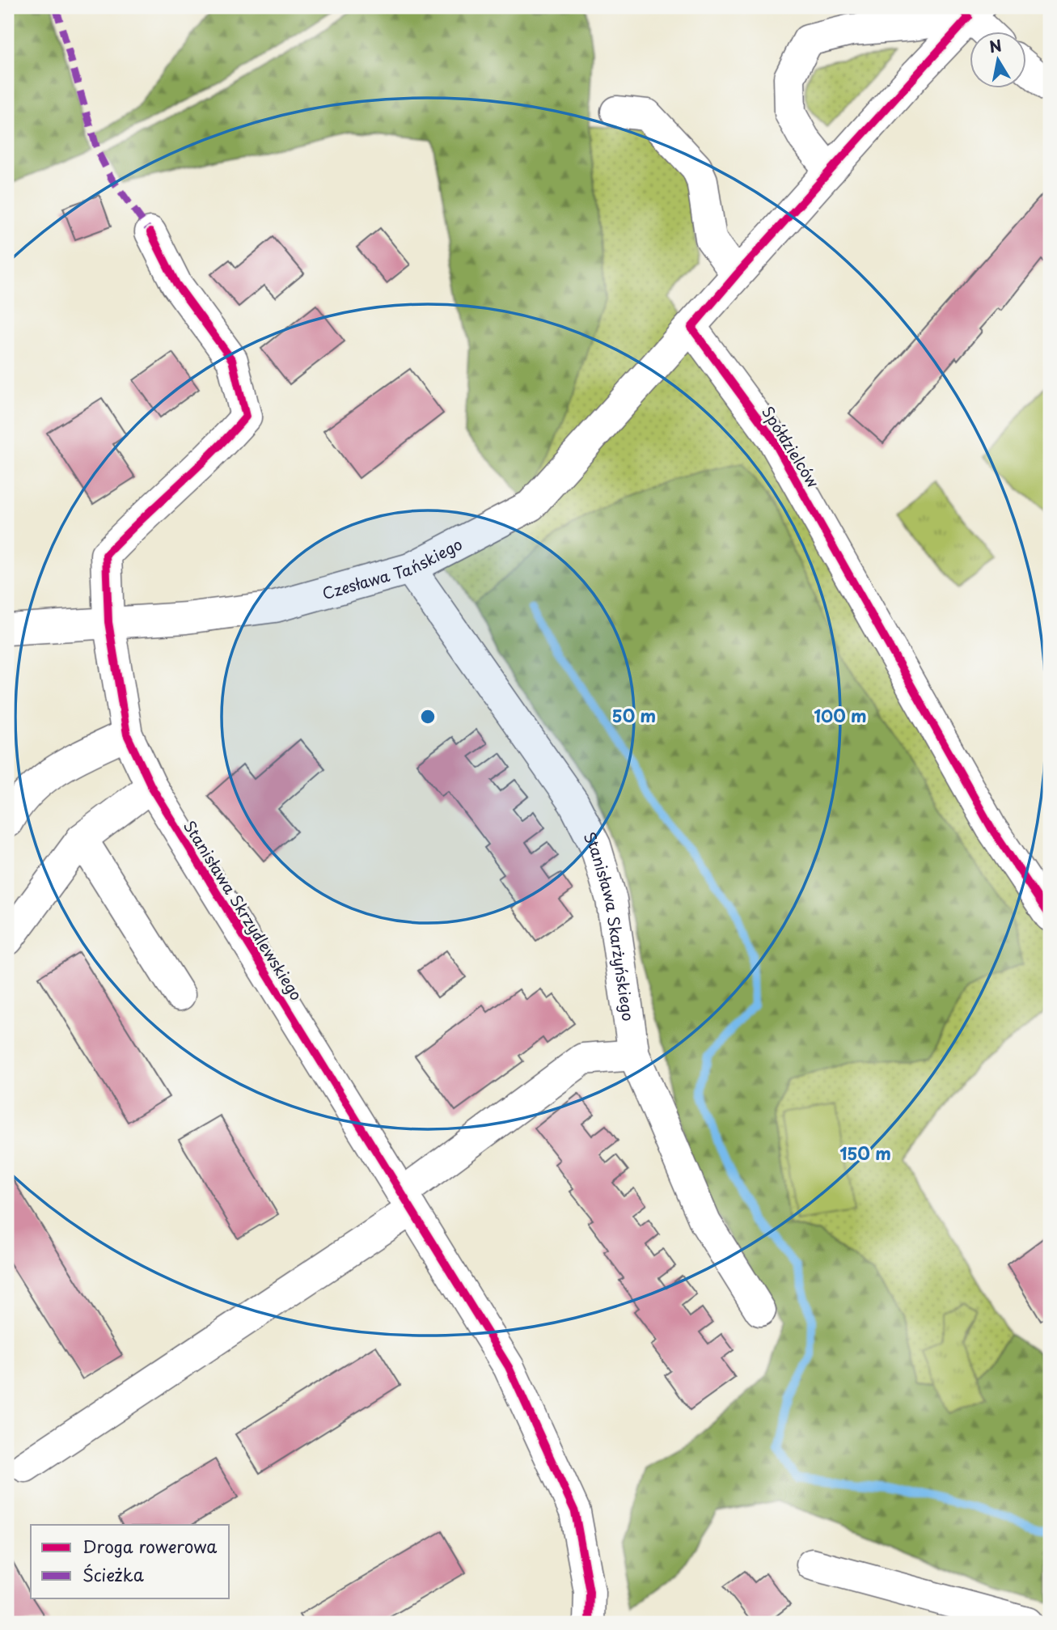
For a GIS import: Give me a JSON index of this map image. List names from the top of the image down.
{
  "streets": {
    "street": [
      "Spółdzielców",
      "Czesława Tańskiego",
      "Stanisława Skrzydlewskiego",
      "Stanisława Skarżyńskiego"
    ]
  },
  "crossings": [
    ["Spółdzielców", "Czesława Tańskiego"],
    ["Czesława Tańskiego", "Stanisława Skrzydlewskiego"],
    ["Czesława Tańskiego", "Stanisława Skarżyńskiego"]
  ],
  "legend": ["Droga rowerowa", "Ścieżka"],
  "north": "top",
  "rings": ["50 m", "100 m", "150 m"]
}
